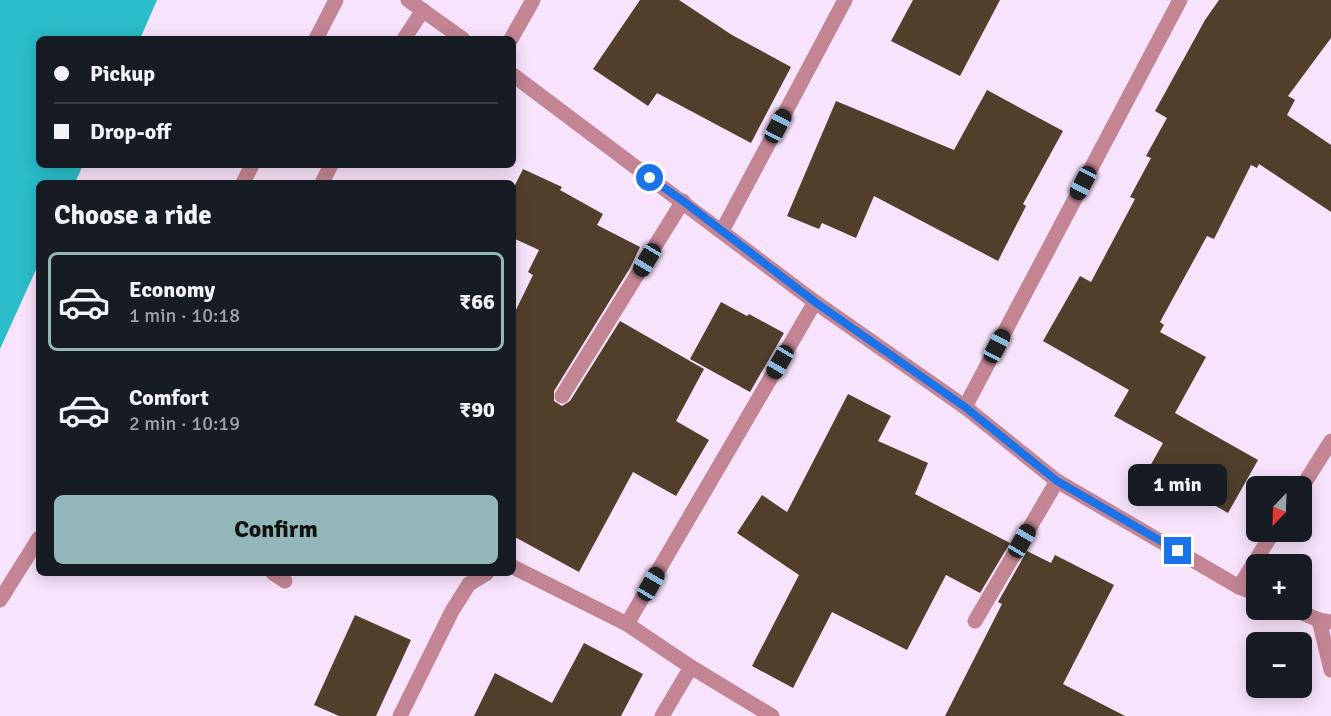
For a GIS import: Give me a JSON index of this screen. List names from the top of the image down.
{
  "north": "bottom left",
  "page": {
    "banner": ["Pickup", "Drop-off"],
    "heading": "Choose a ride",
    "list": [
      {
        "name": "Economy",
        "note": "1 min · 10:18",
        "value": "₹66"
      },
      {
        "name": "Comfort",
        "note": "2 min · 10:19",
        "value": "₹90"
      }
    ],
    "bubble": "1 min",
    "map_buttons": ["+", "−"],
    "buttons": "Confirm"
  }
}
